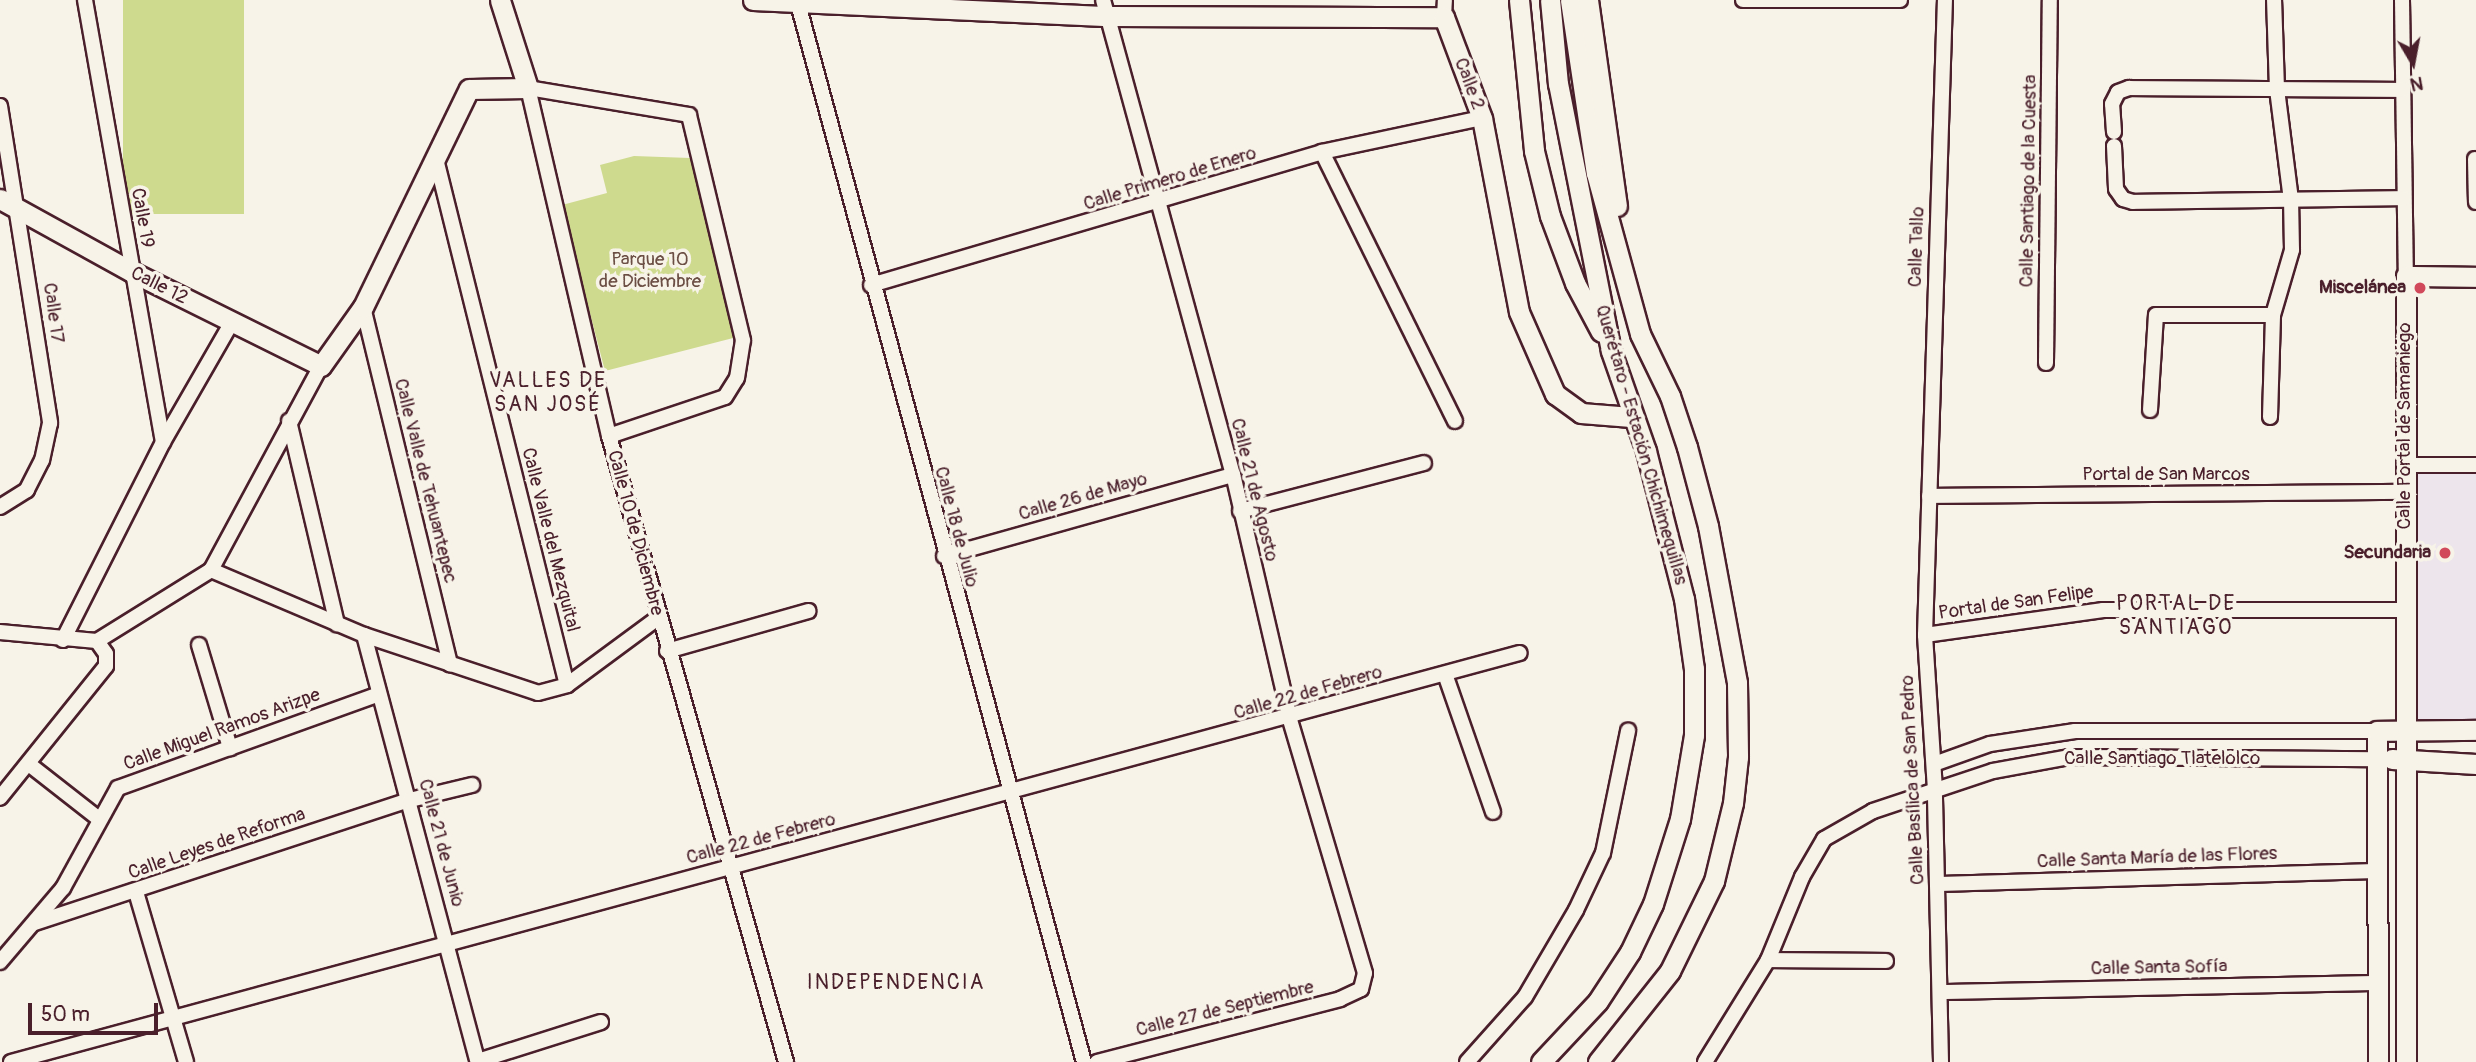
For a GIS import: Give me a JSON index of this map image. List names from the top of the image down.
{
  "streets": {
    "street": [
      "Calle 2",
      "Calle Primero de Enero",
      "Calle Santiago de la Cuesta",
      "Calle 19",
      "Calle Tallo",
      "Calle 12",
      "Calle 17",
      "Calle Portal de Samaniego",
      "Querétaro - Estación Chichimequillas",
      "Portal de San Marcos",
      "Calle Valle de Tehuantepec",
      "Calle 21 de Agosto",
      "Calle 26 de Mayo",
      "Calle 18 de Julio",
      "Calle 10 de Diciembre",
      "Calle Valle del Mezquital",
      "Portal de San Felipe",
      "Calle 22 de Febrero",
      "Calle Miguel Ramos Arizpe",
      "Calle Santiago Tlatelolco",
      "Calle Basílica de San Pedro",
      "Calle 21 de Junio",
      "Calle Leyes de Reforma",
      "Calle Santa María de las Flores",
      "Calle Santa Sofía",
      "Calle 27 de Septiembre"
    ]
  },
  "crossings": [
    ["Calle 2", "Calle Primero de Enero"],
    ["Calle 2", "Querétaro - Estación Chichimequillas"],
    ["Calle 2", "Calle 21 de Agosto"],
    ["Calle 2", "Calle 18 de Julio"],
    ["Calle Primero de Enero", "Calle 21 de Agosto"],
    ["Calle Primero de Enero", "Calle 18 de Julio"],
    ["Calle 19", "Calle 12"],
    ["Calle Tallo", "Portal de San Marcos"],
    ["Calle Tallo", "Calle Basílica de San Pedro"],
    ["Calle 12", "Calle 17"],
    ["Calle Portal de Samaniego", "Portal de San Marcos"],
    ["Calle Portal de Samaniego", "Portal de San Felipe"],
    ["Calle Portal de Samaniego", "Calle Santiago Tlatelolco"],
    ["Portal de San Marcos", "Calle Basílica de San Pedro"],
    ["Calle 21 de Agosto", "Calle 26 de Mayo"],
    ["Calle 21 de Agosto", "Calle 22 de Febrero"],
    ["Calle 21 de Agosto", "Calle 27 de Septiembre"],
    ["Calle 26 de Mayo", "Calle 18 de Julio"],
    ["Calle 18 de Julio", "Calle 22 de Febrero"],
    ["Calle 10 de Diciembre", "Calle 22 de Febrero"],
    ["Portal de San Felipe", "Calle Basílica de San Pedro"],
    ["Calle 22 de Febrero", "Calle 21 de Junio"],
    ["Calle Miguel Ramos Arizpe", "Calle 21 de Junio"],
    ["Calle Miguel Ramos Arizpe", "Calle Leyes de Reforma"],
    ["Calle Santiago Tlatelolco", "Calle Basílica de San Pedro"],
    ["Calle Basílica de San Pedro", "Calle Santa María de las Flores"],
    ["Calle Basílica de San Pedro", "Calle Santa Sofía"],
    ["Calle 21 de Junio", "Calle Leyes de Reforma"]
  ],
  "districts": ["VALLES DE SAN JOSÉ", "PORTAL DE SANTIAGO", "INDEPENDENCIA"],
  "parks": ["Parque 10 de Diciembre"],
  "places": ["Miscelánea", "Secundaria"],
  "scale_bar": "50 m",
  "north": "bottom"
}
